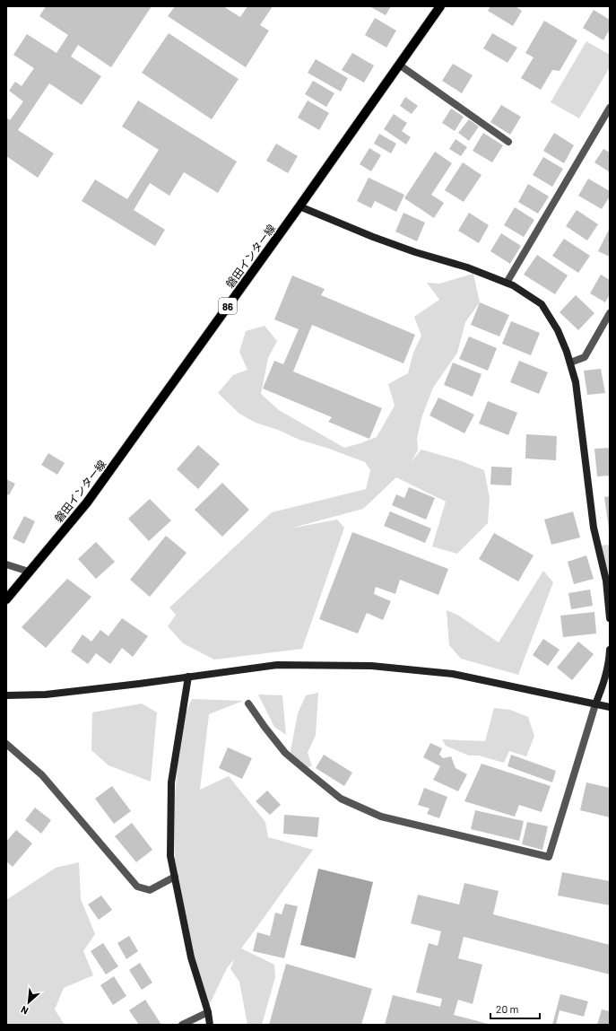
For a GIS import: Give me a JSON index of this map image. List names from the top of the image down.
{
  "streets": {
    "main road": ["磐田インター線", "86"]
  },
  "scale_bar": "20 m",
  "north": "bottom left"
}
